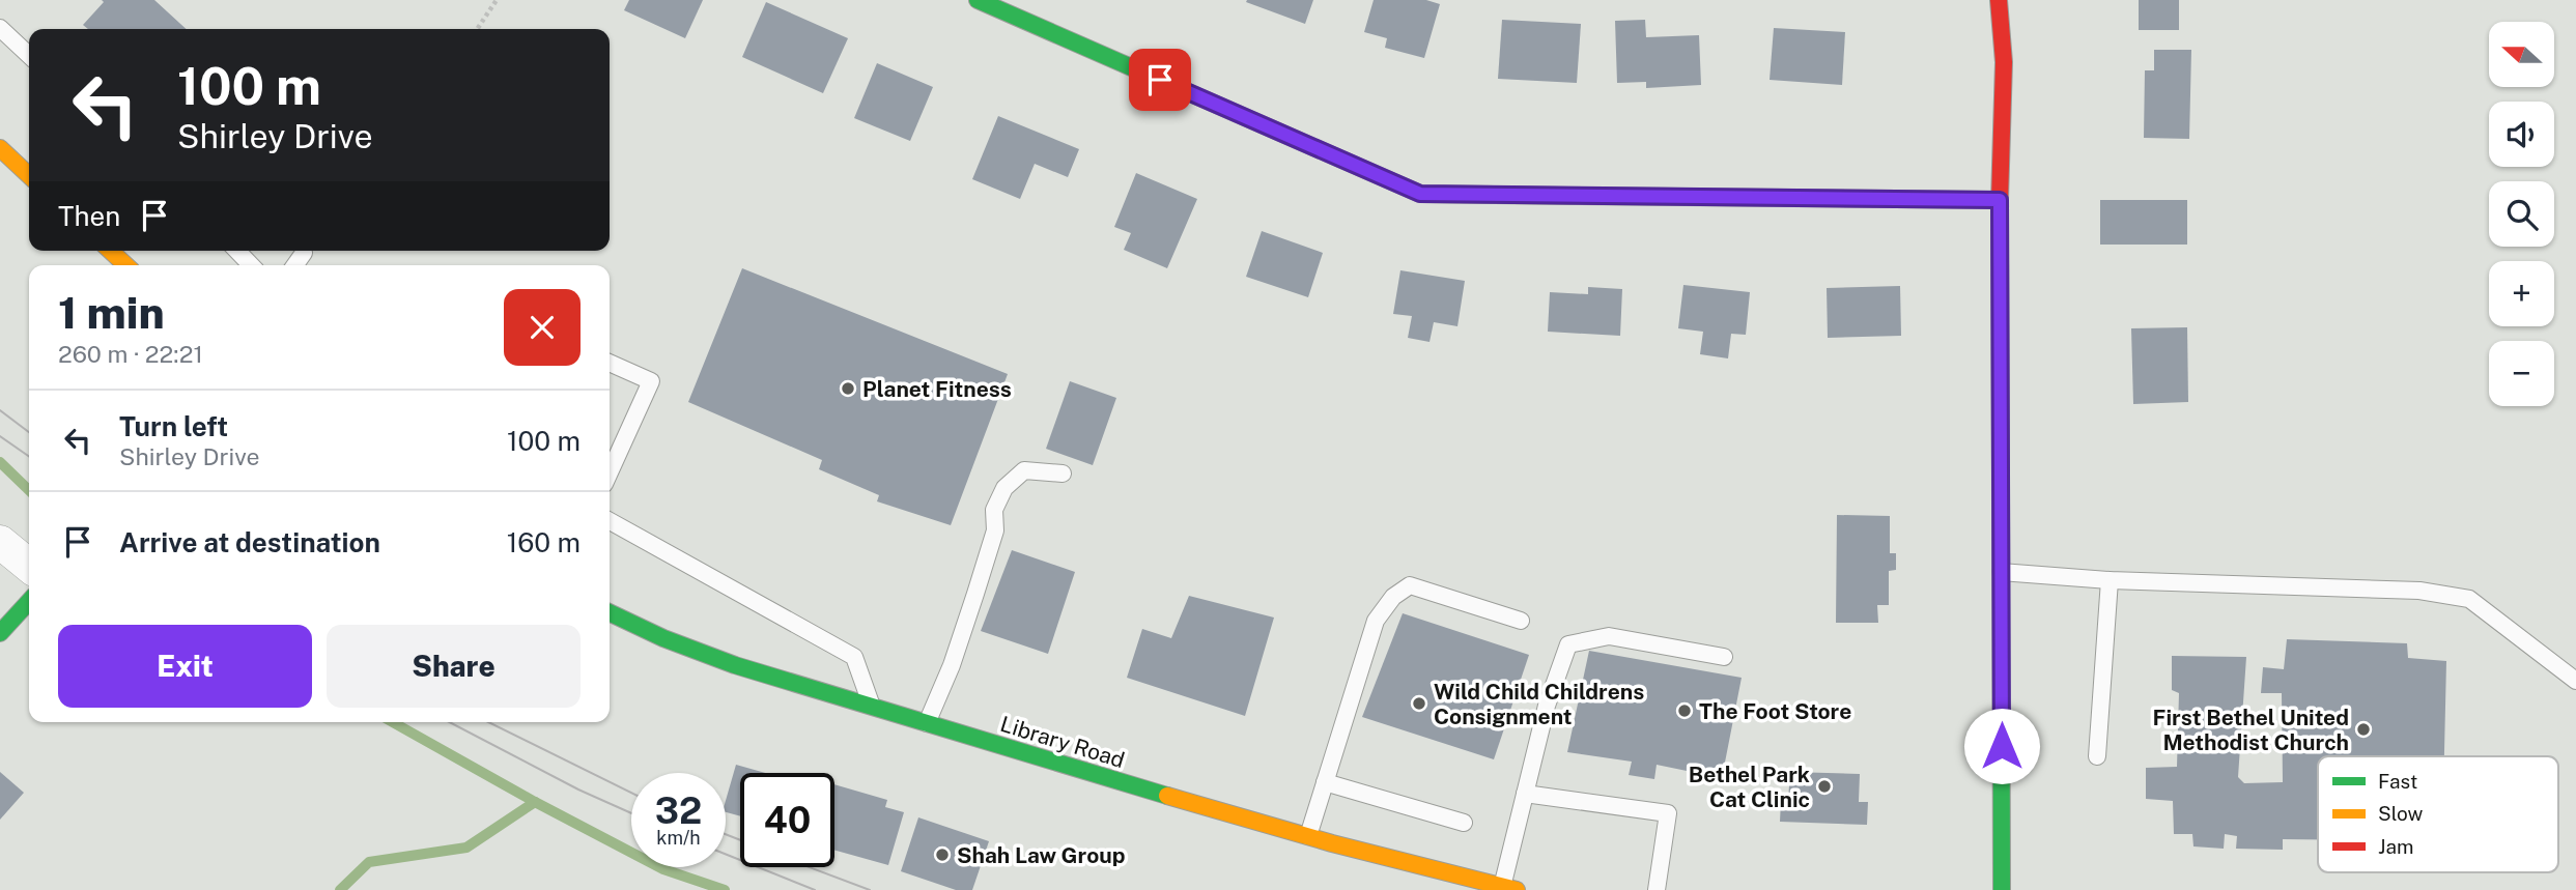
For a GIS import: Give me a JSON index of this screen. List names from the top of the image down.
{
  "streets": {
    "street": ["Library Road"]
  },
  "places": [
    "Planet Fitness",
    "Wild Child Childrens Consignment",
    "The Foot Store",
    "First Bethel United Methodist Church",
    "Bethel Park Cat Clinic",
    "Shah Law Group"
  ],
  "legend": ["Fast", "Slow", "Jam"],
  "north": "left",
  "page": {
    "map_buttons": ["+", "−"],
    "turn": ["100 m", "Shirley Drive"],
    "then": "Then",
    "heading": ["1 min", "260 m · 22:21"],
    "list": [
      {
        "name": "Turn left",
        "note": "Shirley Drive",
        "value": "100 m"
      },
      {
        "name": "Arrive at destination",
        "value": "160 m"
      }
    ],
    "buttons": ["Exit", "Share"],
    "speed": "32 km/h",
    "limit": "40"
  }
}
